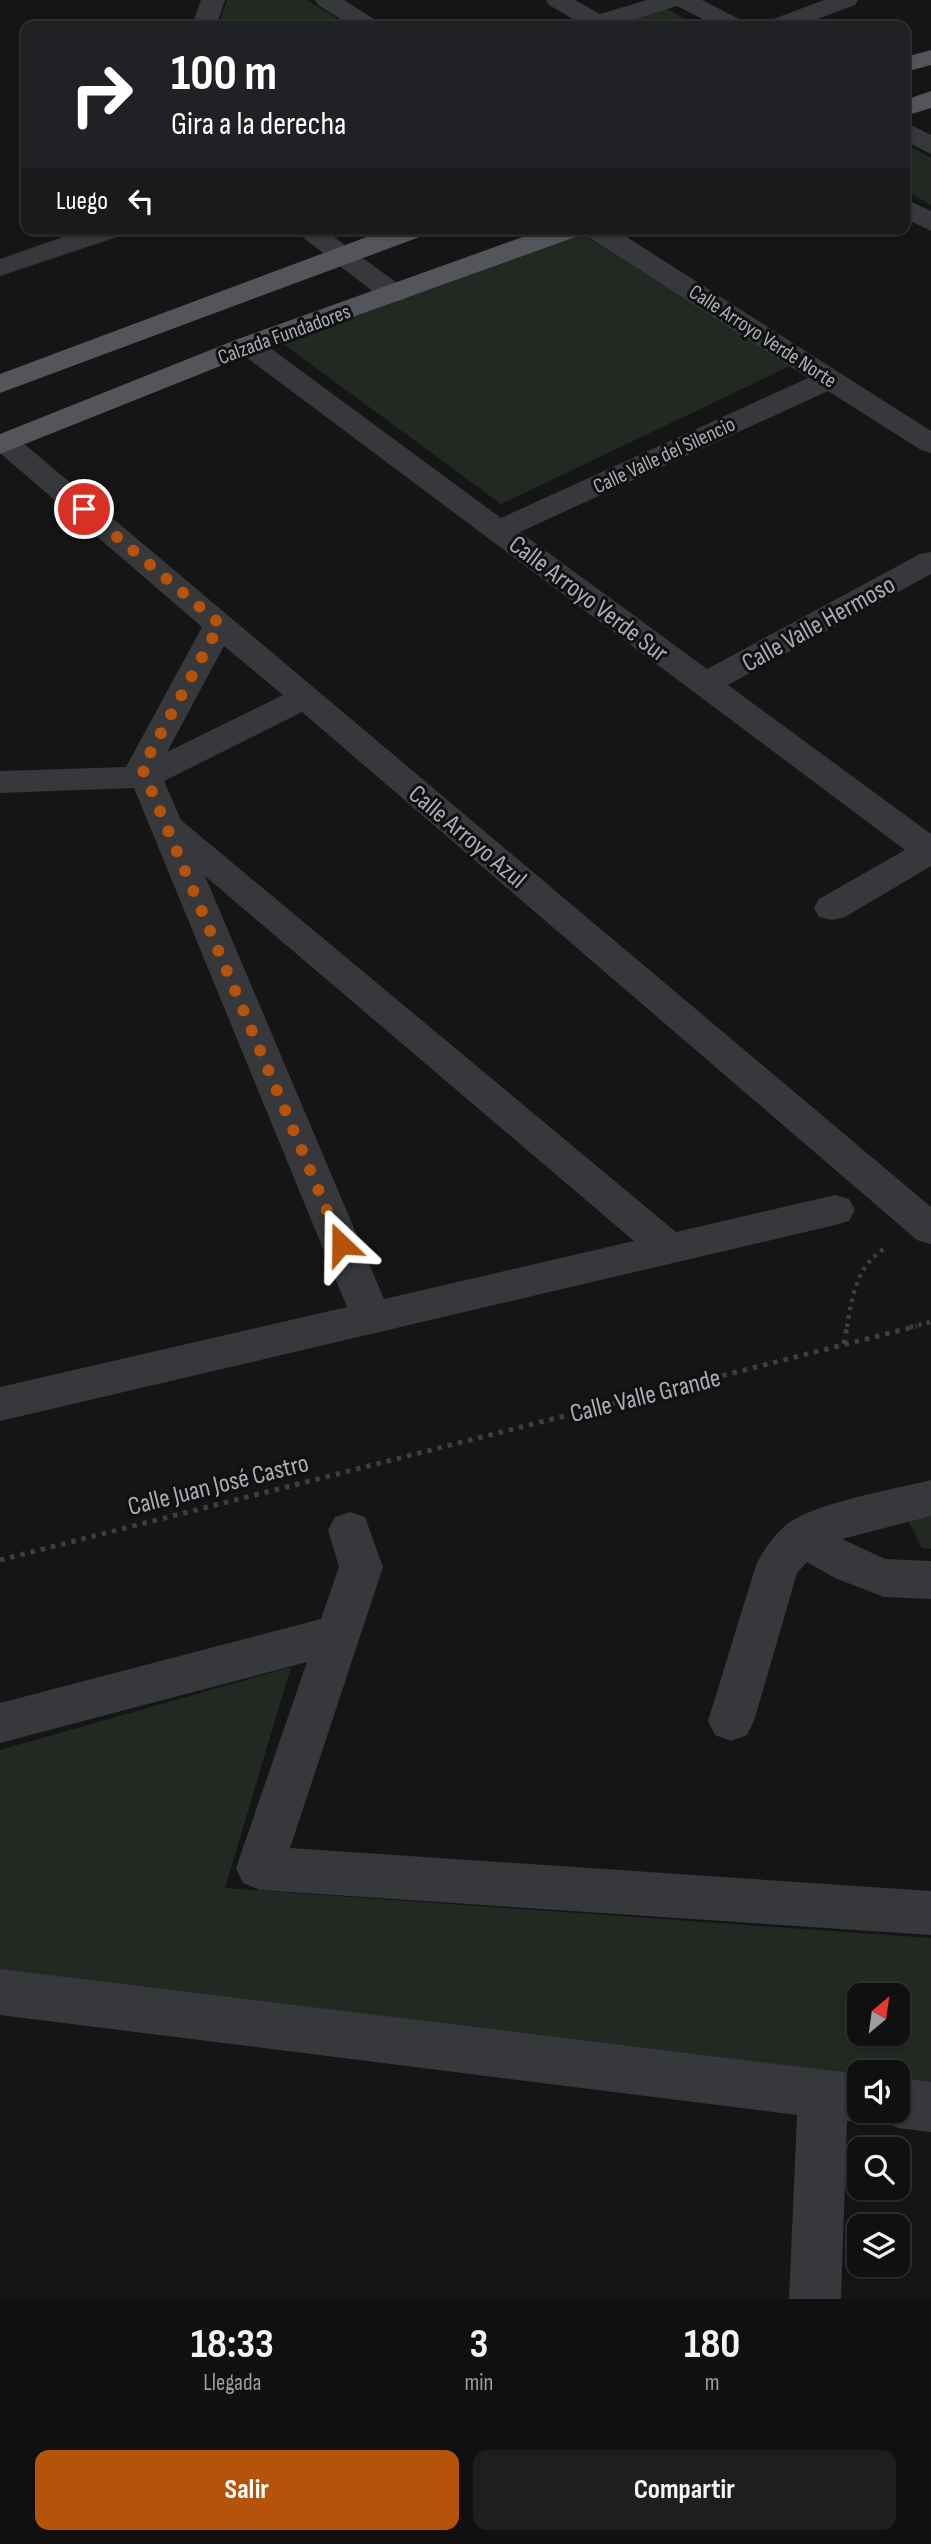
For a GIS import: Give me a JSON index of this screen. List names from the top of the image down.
{
  "streets": {
    "main road": ["Calzada Fundadores"],
    "street": [
      "Calle Arroyo Verde Norte",
      "Calle Valle del Silencio",
      "Calle Arroyo Verde Sur",
      "Calle Valle Hermoso",
      "Calle Arroyo Azul"
    ],
    "path": ["Calle Valle Grande", "Calle Juan José Castro"]
  },
  "crossings": [
    ["Calzada Fundadores", "Calle Arroyo Verde Sur"],
    ["Calzada Fundadores", "Calle Arroyo Azul"],
    ["Calle Arroyo Verde Norte", "Calle Valle del Silencio"],
    ["Calle Valle del Silencio", "Calle Arroyo Verde Sur"],
    ["Calle Arroyo Verde Sur", "Calle Valle Hermoso"],
    ["Calle Valle Grande", "Calle Juan José Castro"]
  ],
  "north": "top right",
  "page": {
    "turn": ["100 m", "Gira a la derecha"],
    "then": "Luego",
    "eta": [
      "18:33",
      "Llegada",
      "3",
      "min",
      "180",
      "m"
    ],
    "buttons": ["Salir", "Compartir"]
  }
}
